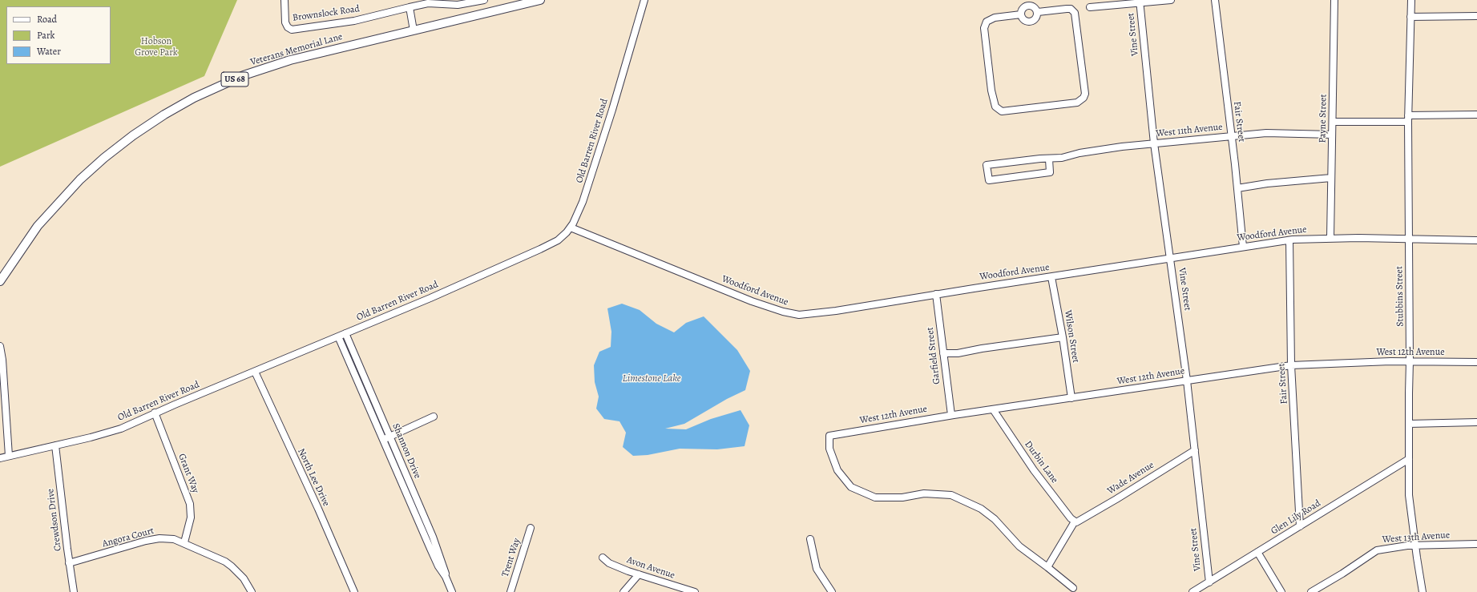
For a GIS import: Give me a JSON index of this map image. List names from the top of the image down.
{
  "streets": {
    "main road": ["Veterans Memorial Lane", "US 68"],
    "street": [
      "Brownslock Road",
      "Vine Street",
      "Payne Street",
      "Fair Street",
      "West 11th Avenue",
      "Old Barren River Road",
      "Woodford Avenue",
      "Stubbins Street",
      "Wilson Street",
      "West 12th Avenue",
      "Garfield Street",
      "Shannon Drive",
      "Durbin Lane",
      "Grant Way",
      "North Lee Drive",
      "Wade Avenue",
      "Glen Lily Road",
      "Crewdson Drive",
      "Angora Court",
      "West 13th Avenue",
      "Trent Way",
      "Avon Avenue"
    ]
  },
  "crossings": [
    ["Vine Street", "West 11th Avenue"],
    ["Vine Street", "Woodford Avenue"],
    ["Vine Street", "West 12th Avenue"],
    ["Vine Street", "Wade Avenue"],
    ["Vine Street", "Glen Lily Road"],
    ["Payne Street", "West 11th Avenue"],
    ["Payne Street", "Woodford Avenue"],
    ["Fair Street", "West 11th Avenue"],
    ["Fair Street", "Woodford Avenue"],
    ["Fair Street", "West 12th Avenue"],
    ["Fair Street", "Glen Lily Road"],
    ["Old Barren River Road", "Woodford Avenue"],
    ["Old Barren River Road", "Shannon Drive"],
    ["Old Barren River Road", "Grant Way"],
    ["Old Barren River Road", "North Lee Drive"],
    ["Old Barren River Road", "Crewdson Drive"],
    ["Woodford Avenue", "Stubbins Street"],
    ["Woodford Avenue", "Wilson Street"],
    ["Woodford Avenue", "Garfield Street"],
    ["Stubbins Street", "West 12th Avenue"],
    ["Stubbins Street", "Glen Lily Road"],
    ["Stubbins Street", "West 13th Avenue"],
    ["Wilson Street", "West 12th Avenue"],
    ["West 12th Avenue", "Garfield Street"],
    ["West 12th Avenue", "Durbin Lane"],
    ["Durbin Lane", "Wade Avenue"],
    ["Grant Way", "Angora Court"],
    ["Crewdson Drive", "Angora Court"]
  ],
  "water": ["Limestone Lake"],
  "parks": ["Hobson Grove Park"],
  "legend": ["Road", "Park", "Water"]
}
